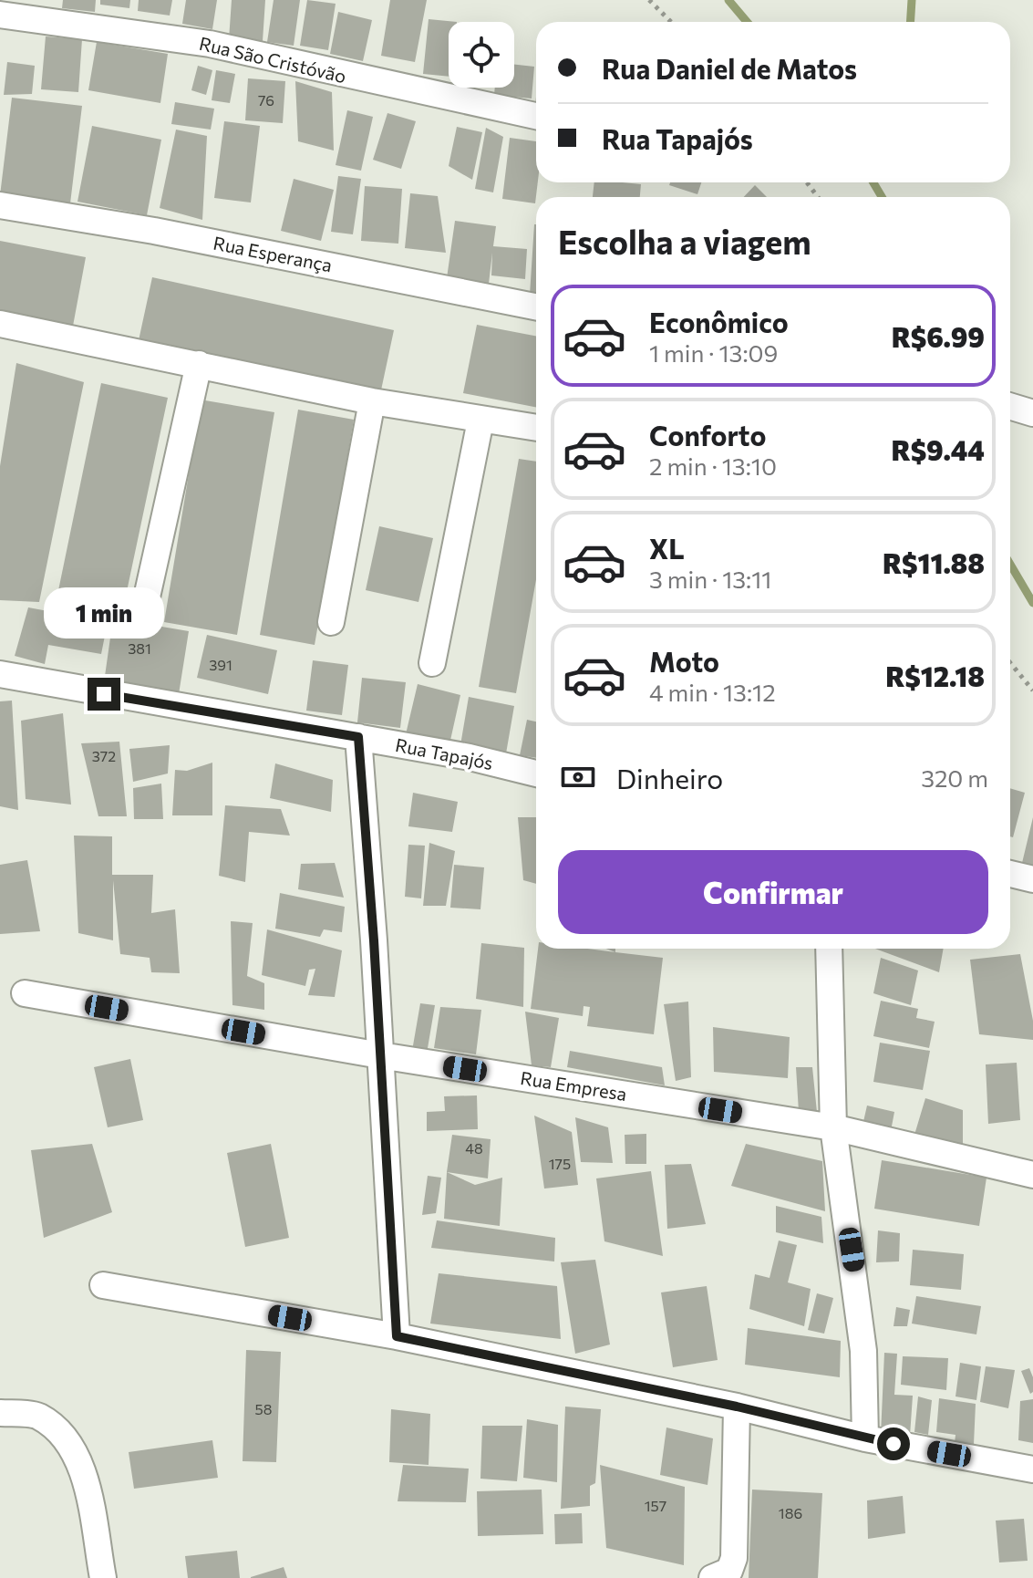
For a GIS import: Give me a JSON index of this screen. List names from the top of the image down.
{
  "streets": {
    "street": [
      "Rua São Cristóvão",
      "Rua Esperança",
      "Rua Tapajós",
      "Rua Empresa"
    ]
  },
  "house_numbers": [
    "76",
    "381",
    "391",
    "372",
    "48",
    "175",
    "58",
    "157",
    "186"
  ],
  "page": {
    "banner": ["Rua Daniel de Matos", "Rua Tapajós"],
    "heading": "Escolha a viagem",
    "list": [
      {
        "name": "Econômico",
        "note": "1 min · 13:09",
        "value": "R$6.99"
      },
      {
        "name": "Conforto",
        "note": "2 min · 13:10",
        "value": "R$9.44"
      },
      {
        "name": "XL",
        "note": "3 min · 13:11",
        "value": "R$11.88"
      },
      {
        "name": "Moto",
        "note": "4 min · 13:12",
        "value": "R$12.18"
      }
    ],
    "bubble": "1 min",
    "pay": ["Dinheiro", "320 m"],
    "buttons": "Confirmar"
  }
}
